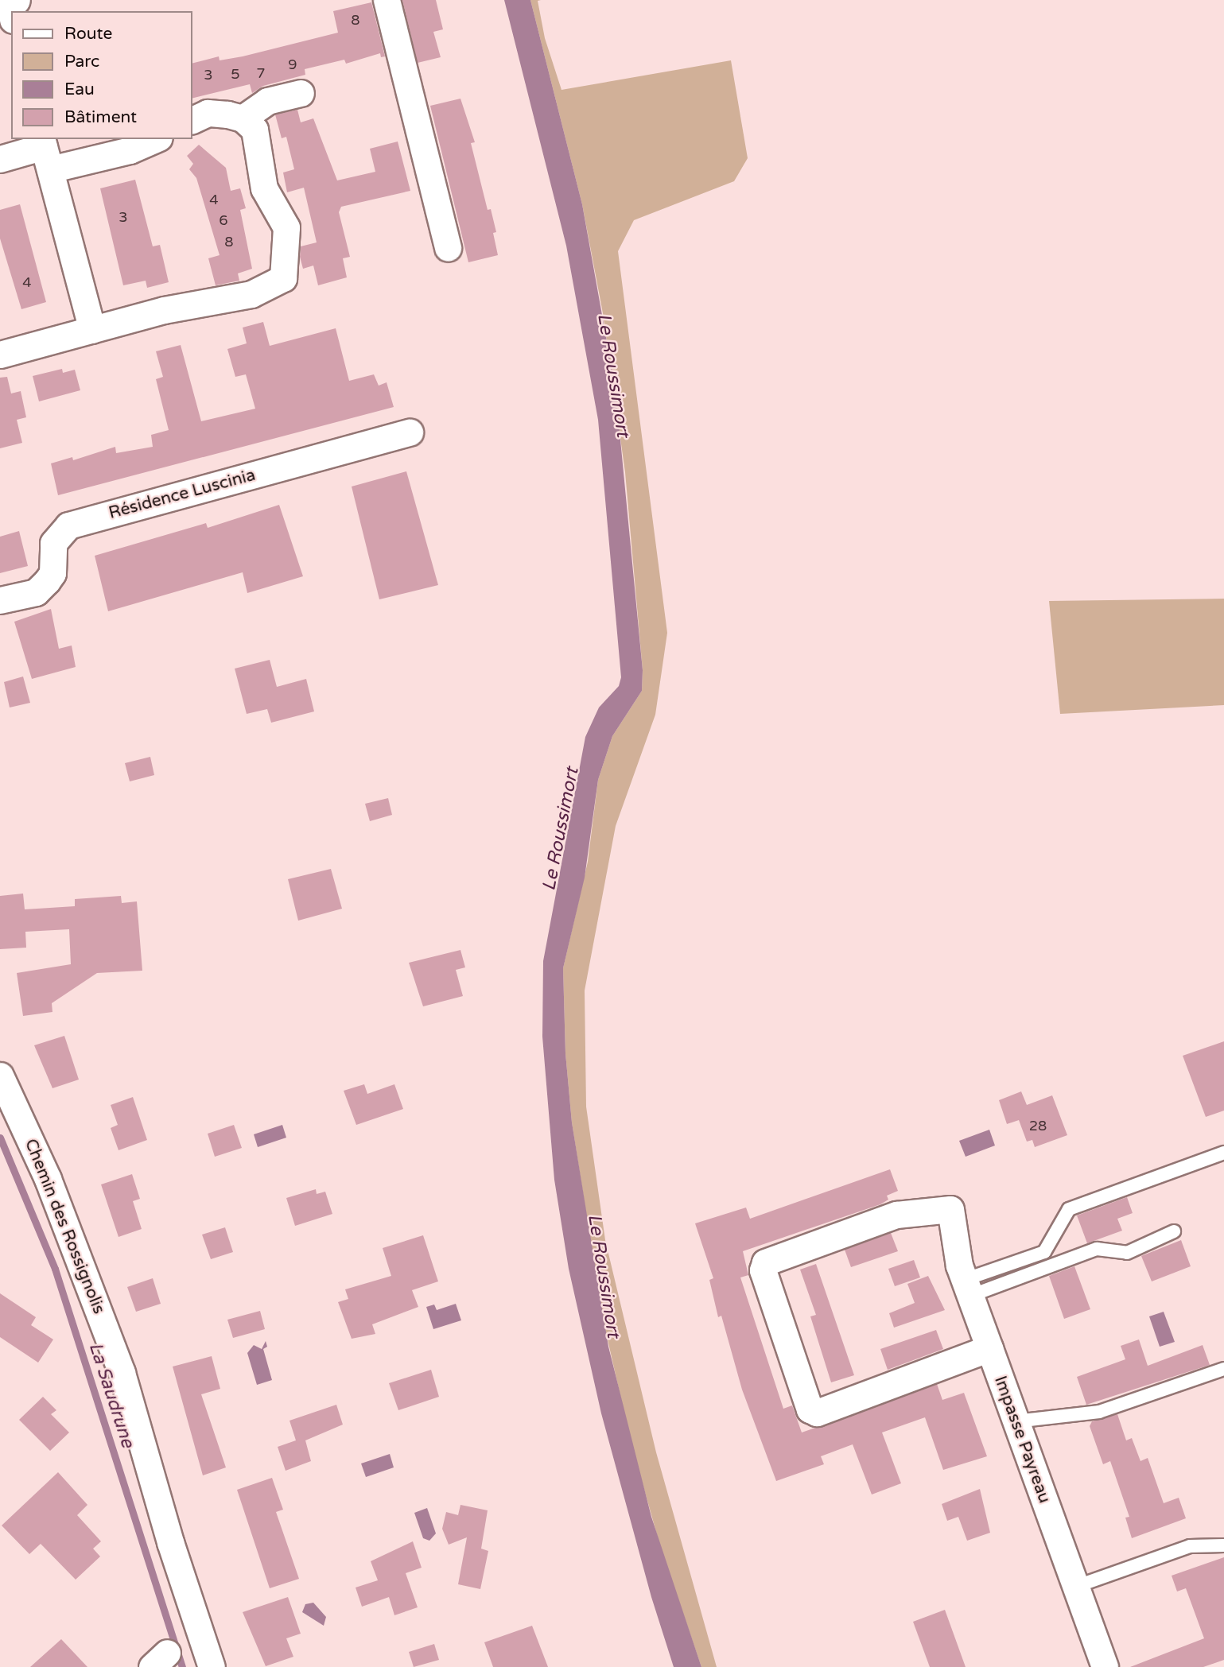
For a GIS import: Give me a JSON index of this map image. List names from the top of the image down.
{
  "streets": {
    "street": ["Résidence Luscinia", "Chemin des Rossignolis", "Impasse Payreau"]
  },
  "water": ["Le Roussimort", "La Saudrune"],
  "house_numbers": [
    "8",
    "9",
    "7",
    "5",
    "3",
    "4",
    "3",
    "6",
    "8",
    "4",
    "28"
  ],
  "legend": [
    "Route",
    "Parc",
    "Eau",
    "Bâtiment"
  ]
}
